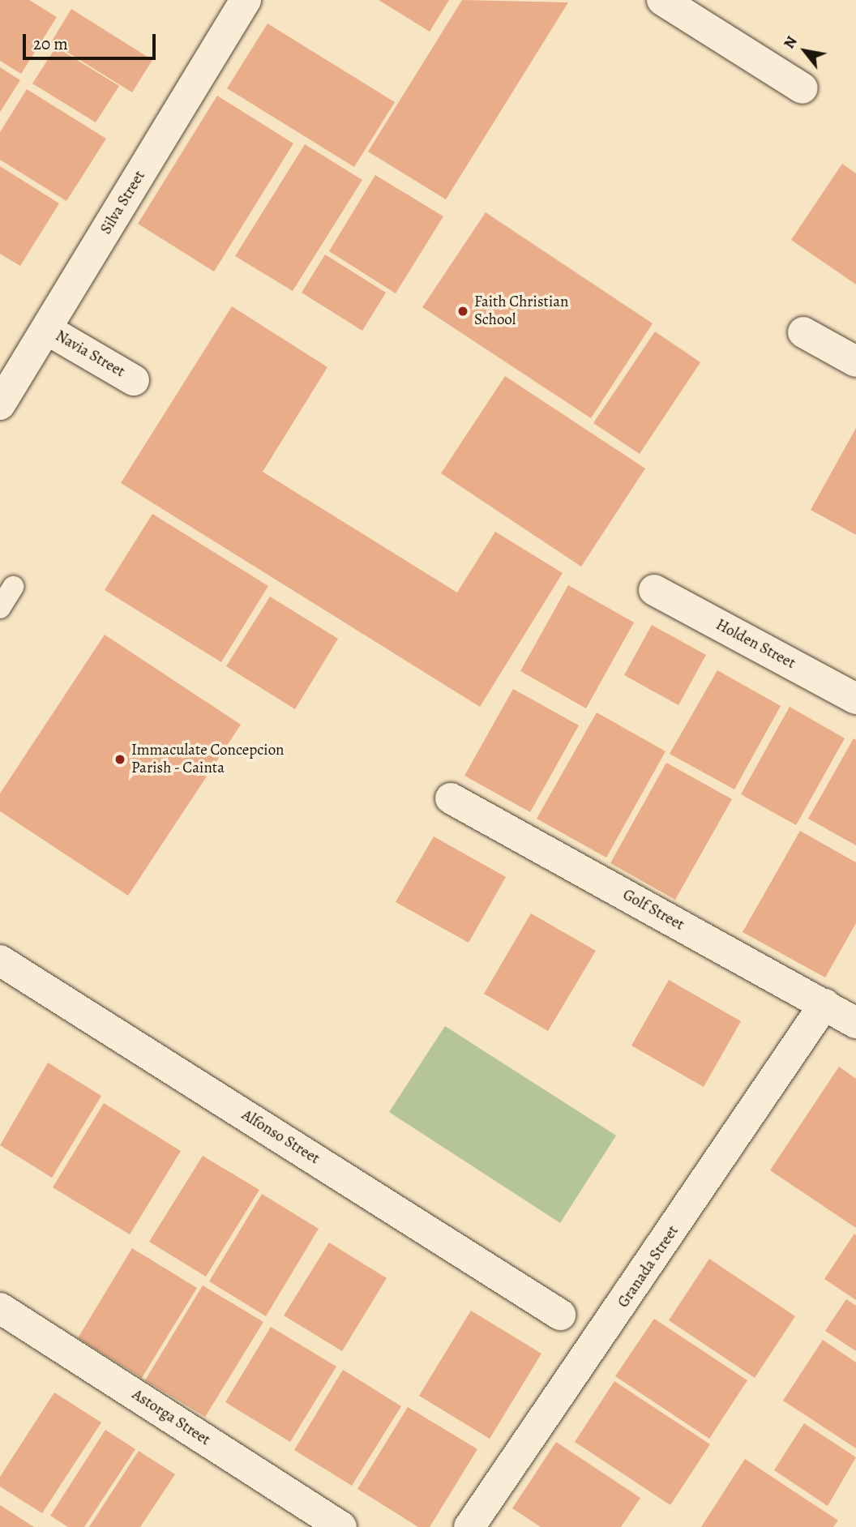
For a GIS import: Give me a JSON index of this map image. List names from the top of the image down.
{
  "streets": {
    "street": [
      "Silva Street",
      "Navia Street",
      "Holden Street",
      "Golf Street",
      "Alfonso Street",
      "Granada Street",
      "Astorga Street"
    ]
  },
  "crossings": [
    ["Silva Street", "Navia Street"],
    ["Golf Street", "Granada Street"]
  ],
  "places": ["Faith Christian School", "Immaculate Concepcion Parish - Cainta"],
  "scale_bar": "20 m",
  "north": "top left"
}
